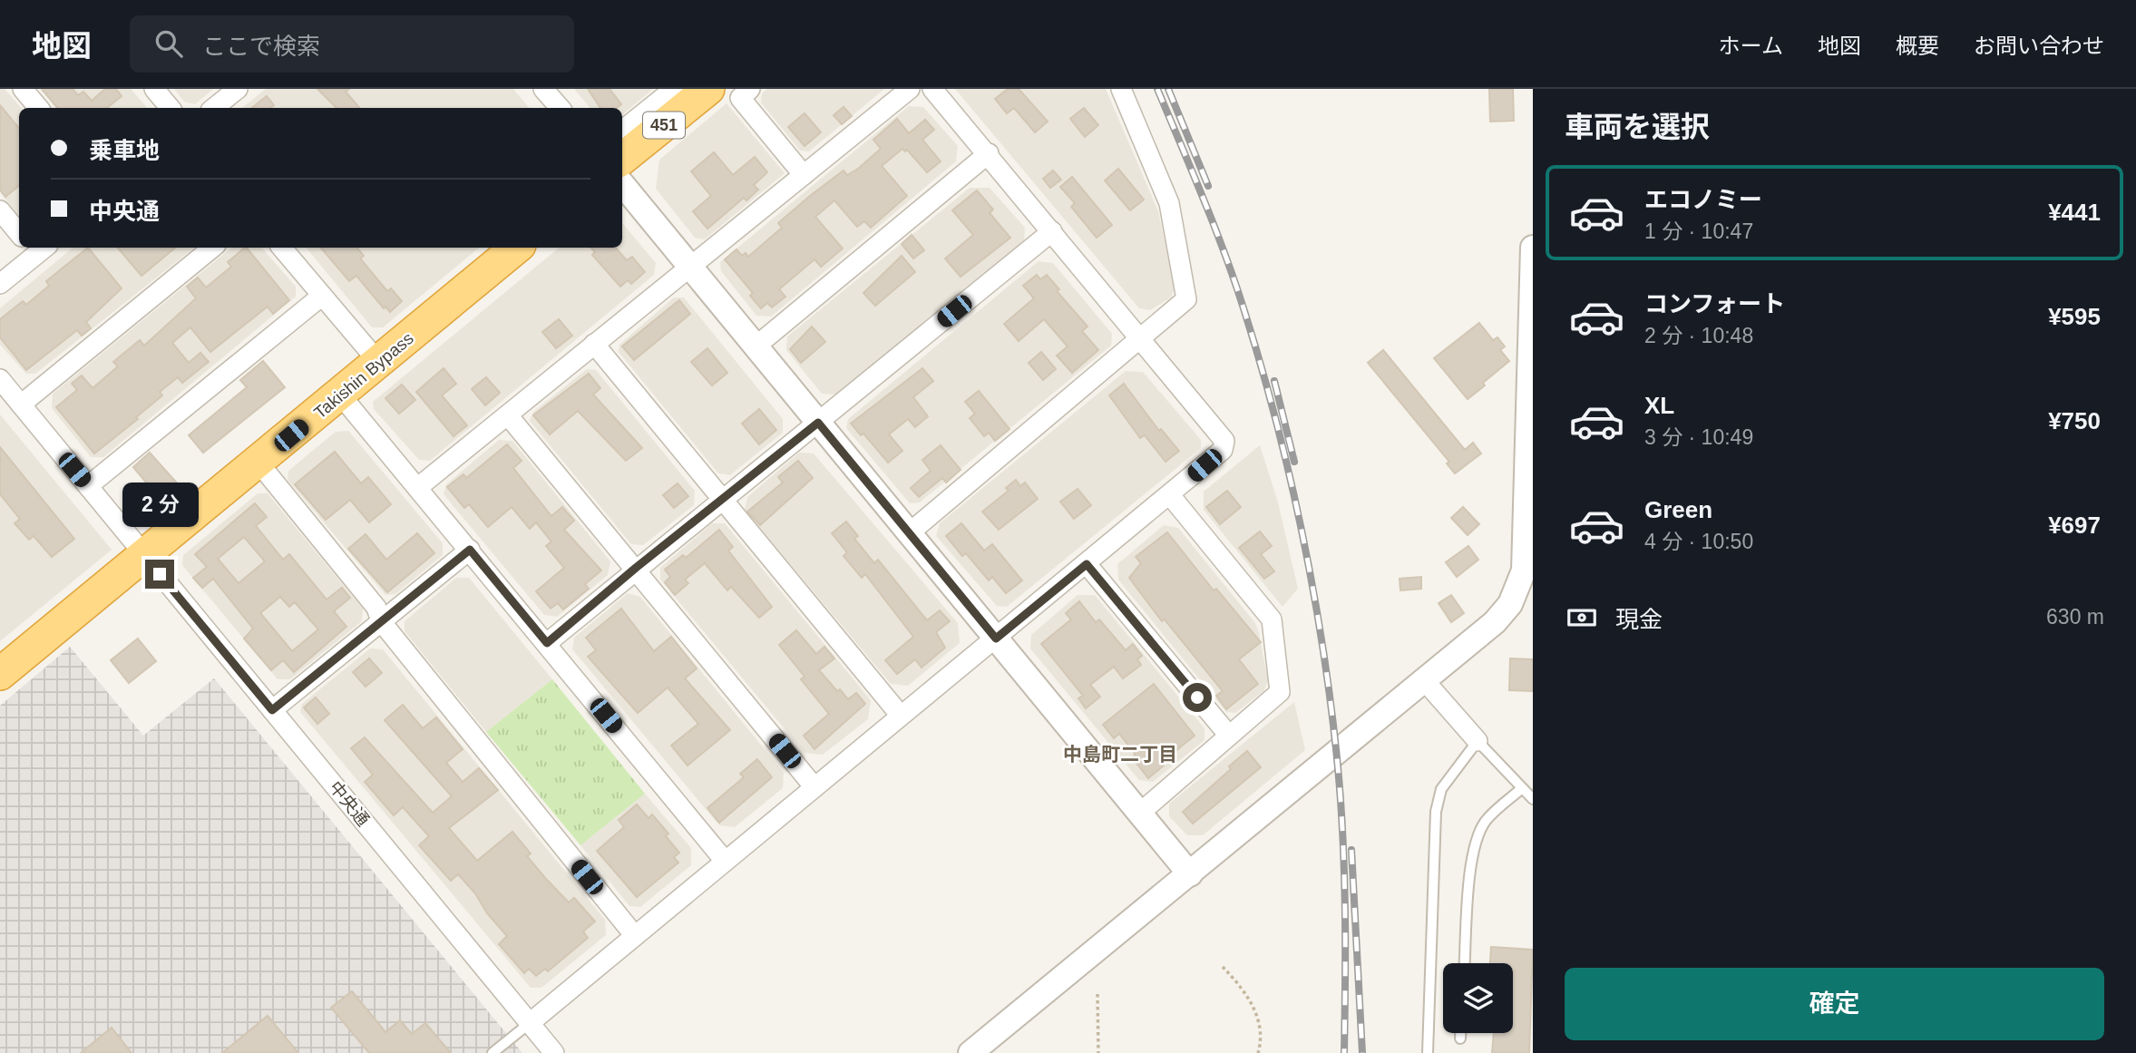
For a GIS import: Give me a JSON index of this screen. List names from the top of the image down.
{
  "streets": {
    "highway": ["451", "Takishin Bypass"],
    "street": ["中央通"]
  },
  "crossings": [
    ["Takishin Bypass", "中央通"]
  ],
  "districts": ["中島町二丁目"],
  "page": {
    "header": "地図",
    "search": "ここで検索",
    "nav": [
      "ホーム",
      "地図",
      "概要",
      "お問い合わせ"
    ],
    "heading": "車両を選択",
    "banner": ["乗車地", "中央通"],
    "list": [
      {
        "name": "エコノミー",
        "note": "1 分 · 10:47",
        "value": "¥441"
      },
      {
        "name": "コンフォート",
        "note": "2 分 · 10:48",
        "value": "¥595"
      },
      {
        "name": "XL",
        "note": "3 分 · 10:49",
        "value": "¥750"
      },
      {
        "name": "Green",
        "note": "4 分 · 10:50",
        "value": "¥697"
      }
    ],
    "bubble": "2 分",
    "pay": ["現金", "630 m"],
    "buttons": "確定"
  }
}
